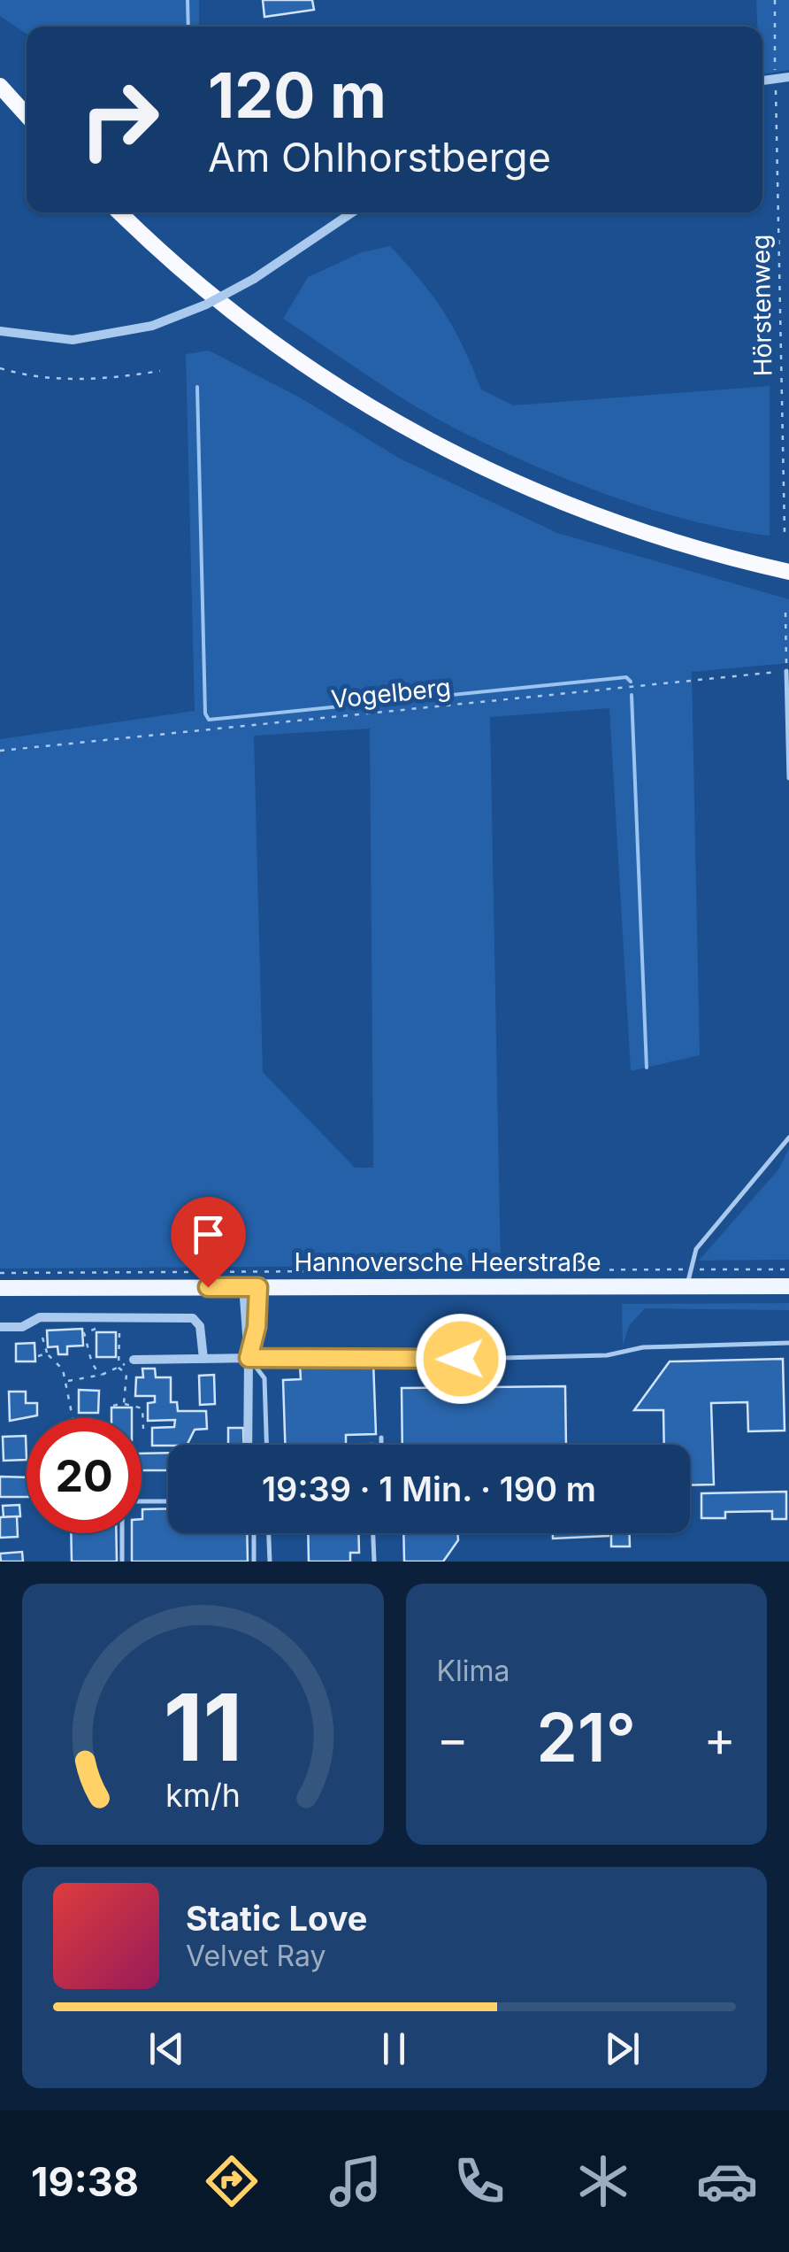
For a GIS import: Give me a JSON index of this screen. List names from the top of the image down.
{
  "streets": {
    "main road": ["Hannoversche Heerstraße"],
    "path": ["Hörstenweg", "Vogelberg"]
  },
  "page": {
    "turn": ["120 m", "Am Ohlhorstberge"],
    "limit": "20",
    "trip": "19:39 · 1 Min. · 190 m",
    "tile": "Klima",
    "heat": ["−", "21°", "+"],
    "song": ["Static Love", "Velvet Ray"],
    "tabs": "19:38",
    "gauge": ["11", "km/h"]
  }
}
